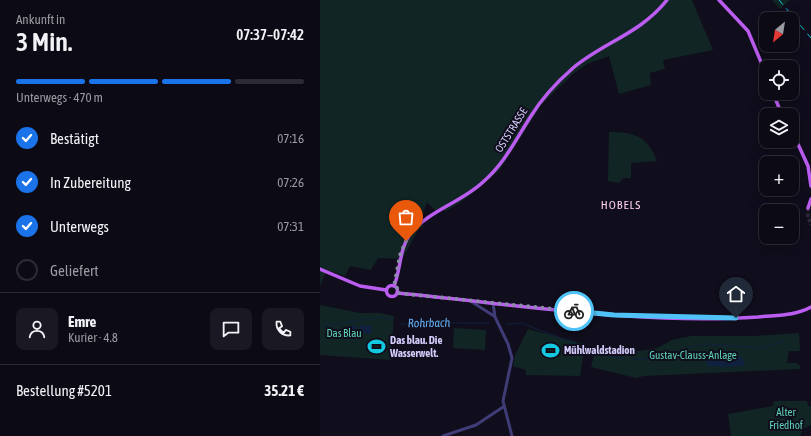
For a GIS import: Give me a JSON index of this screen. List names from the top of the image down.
{
  "streets": {
    "main road": ["OSTSTRASSE"]
  },
  "districts": ["HOBELS"],
  "water": ["Rohrbach"],
  "parks": ["Das Blau", "Gustav-Clauss-Anlage", "Alter Friedhof"],
  "places": {
    "sports": ["Das blau. Die Wasserwelt.", "Mühlwaldstadion"]
  },
  "north": "bottom left",
  "page": {
    "heading": ["3 Min.", "Ankunft in", "07:37–07:42"],
    "panel": [
      "Emre",
      "Kurier · 4.8",
      "Bestellung #5201",
      "35.21 €"
    ],
    "map_buttons": ["+", "−"],
    "bar": "Unterwegs · 470 m",
    "list": [
      ["Bestätigt", "07:16"],
      ["In Zubereitung", "07:26"],
      ["Unterwegs", "07:31"],
      "Geliefert"
    ]
  }
}
